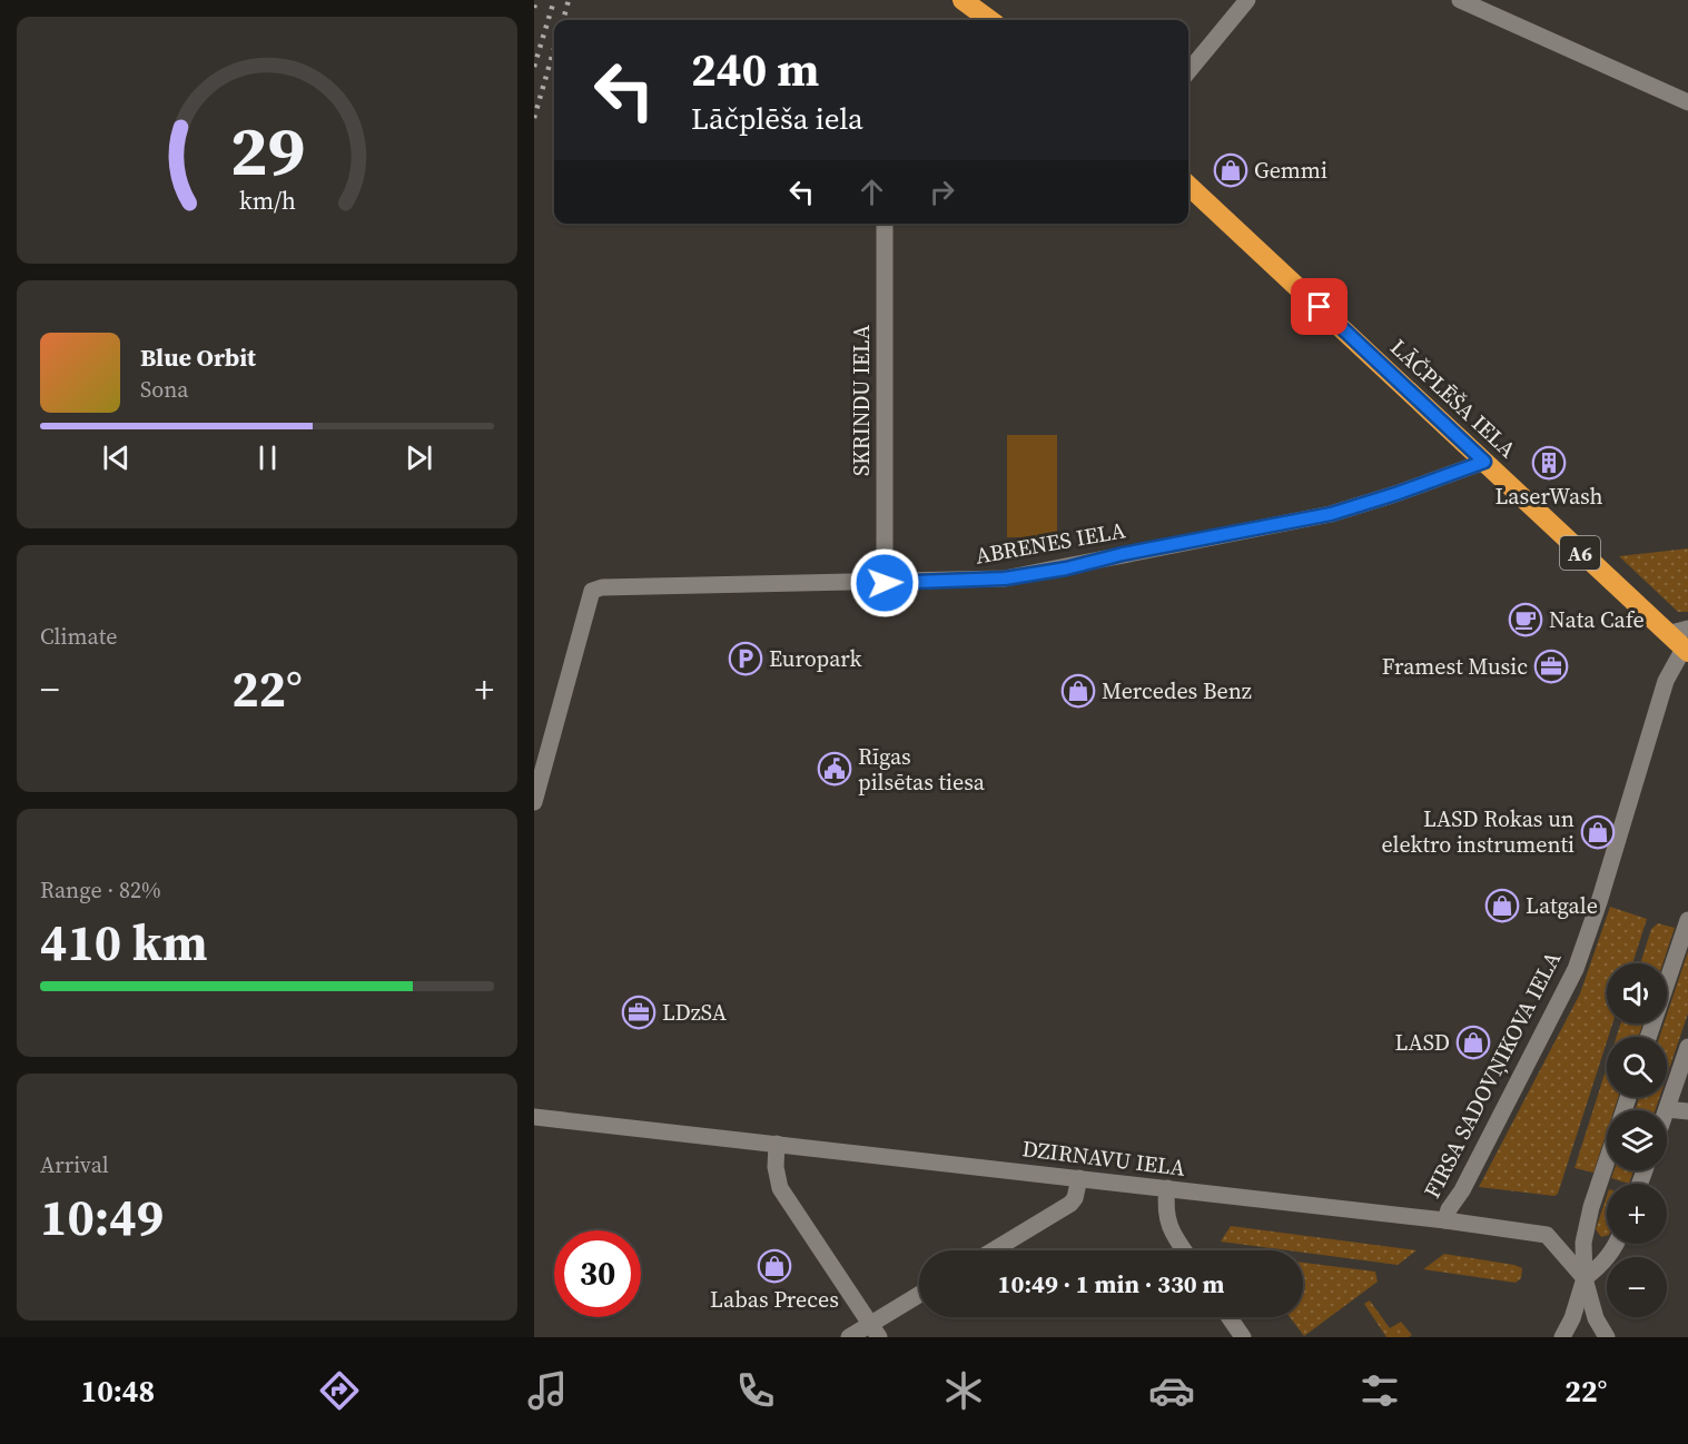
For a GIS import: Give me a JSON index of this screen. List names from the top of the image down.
{
  "streets": {
    "highway": ["LĀČPLĒŠA IELA", "A6"],
    "street": [
      "SKRINDU IELA",
      "ABRENES IELA",
      "FIRSA SADOVŅIKOVA IELA",
      "DZIRNAVU IELA"
    ]
  },
  "crossings": [
    ["LĀČPLĒŠA IELA", "ABRENES IELA"],
    ["LĀČPLĒŠA IELA", "FIRSA SADOVŅIKOVA IELA"],
    ["SKRINDU IELA", "ABRENES IELA"],
    ["FIRSA SADOVŅIKOVA IELA", "DZIRNAVU IELA"]
  ],
  "places": {
    "shop": [
      "Gemmi",
      "Mercedes Benz",
      "LASD Rokas un elektro instrumenti",
      "Latgale",
      "LASD",
      "Labas Preces"
    ],
    "building": ["LaserWash"],
    "cafe": ["Nata Cafe"],
    "parking": ["Europark"],
    "office": ["Framest Music", "LDzSA"],
    "public building": ["Rīgas pilsētas tiesa"]
  },
  "page": {
    "turn": ["240 m", "Lāčplēša iela"],
    "song": ["Blue Orbit", "Sona"],
    "tile": [
      "Climate",
      ["Range · 82%", "410 km"],
      ["Arrival", "10:49"]
    ],
    "heat": ["−", "22°", "+"],
    "map_buttons": ["+", "−"],
    "limit": "30",
    "trip": "10:49 · 1 min · 330 m",
    "tabs": ["10:48", "22°"],
    "gauge": ["29", "km/h"]
  }
}
